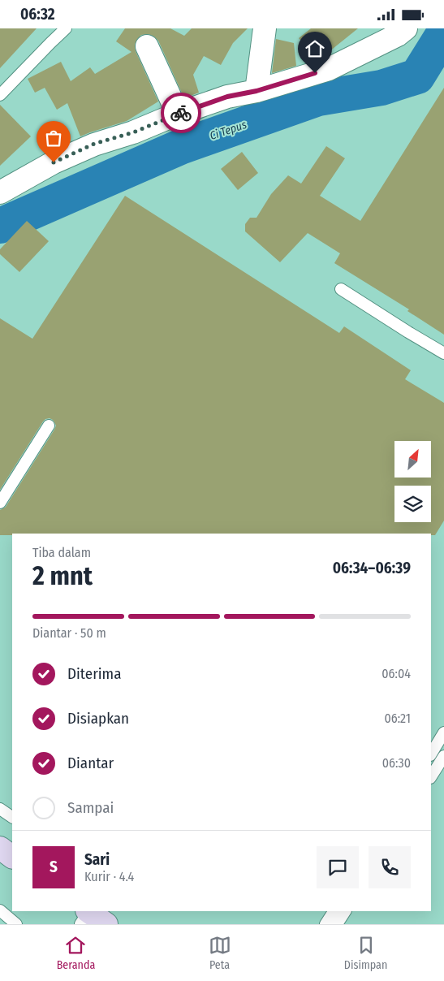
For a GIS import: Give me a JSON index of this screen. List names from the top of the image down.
{
  "water": ["Ci Tepus"],
  "north": "top right",
  "page": {
    "status": "06:32",
    "heading": ["2 mnt", "Tiba dalam", "06:34–06:39"],
    "panel": ["Sari", "Kurir · 4.4"],
    "bar": "Diantar · 50 m",
    "list": [
      ["Diterima", "06:04"],
      ["Disiapkan", "06:21"],
      ["Diantar", "06:30"],
      "Sampai"
    ],
    "round": "S",
    "tabs": ["Beranda", "Peta", "Disimpan"]
  }
}
